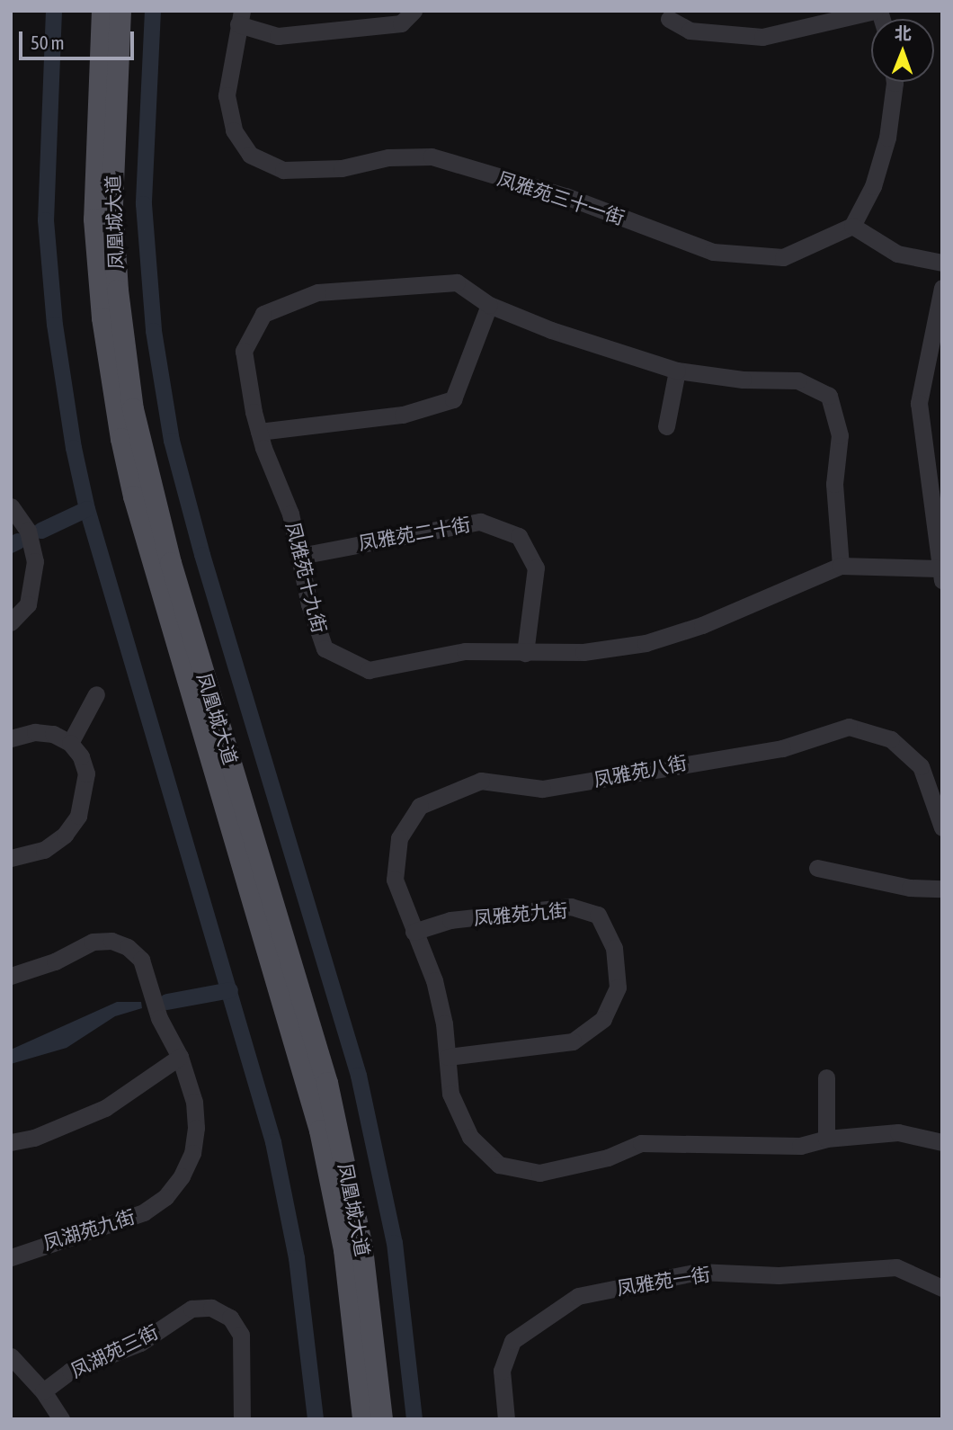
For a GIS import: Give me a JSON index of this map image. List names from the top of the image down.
{
  "streets": {
    "main road": ["凤凰城大道"],
    "street": [
      "凤雅苑三十一街",
      "凤雅苑二十街",
      "凤雅苑十九街",
      "凤雅苑八街",
      "凤雅苑九街",
      "凤湖苑九街",
      "凤雅苑一街",
      "凤湖苑三街"
    ]
  },
  "crossings": [
    ["凤雅苑二十街", "凤雅苑十九街"],
    ["凤雅苑八街", "凤雅苑九街"]
  ],
  "scale_bar": "50 m",
  "north": "top"
}
